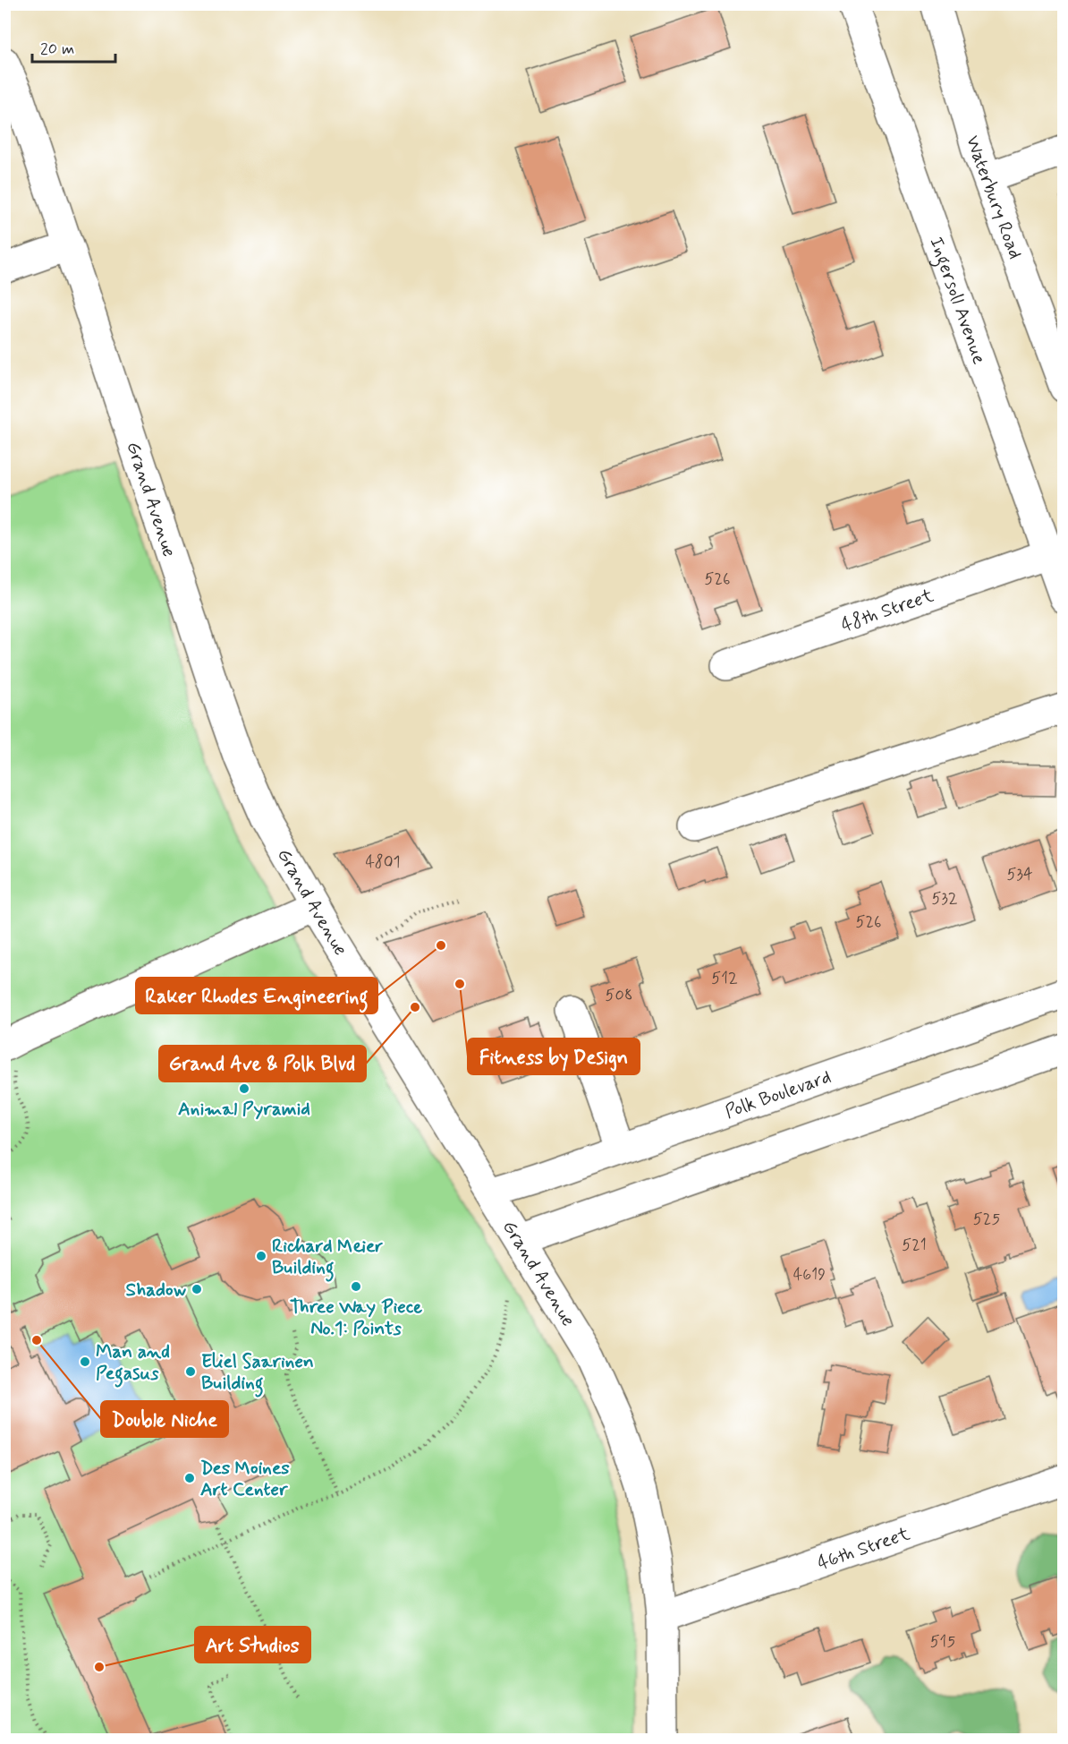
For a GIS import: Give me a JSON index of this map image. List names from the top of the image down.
{
  "streets": {
    "street": [
      "Waterbury Road",
      "Ingersoll Avenue",
      "Grand Avenue",
      "48th Street",
      "Polk Boulevard",
      "46th Street"
    ]
  },
  "crossings": [
    ["Ingersoll Avenue", "48th Street"],
    ["Grand Avenue", "Polk Boulevard"],
    ["Grand Avenue", "46th Street"]
  ],
  "places": [
    "Raker Rhodes Engineering",
    "Fitness by Design",
    "Grand Ave & Polk Blvd",
    "Animal Pyramid",
    "Richard Meier Building",
    "Three Way Piece No.1: Points",
    "Shadow",
    "Double Niche",
    "Man and Pegasus",
    "Eliel Saarinen Building",
    "Des Moines Art Center",
    "Art Studios"
  ],
  "house_numbers": [
    "526",
    "4801",
    "534",
    "532",
    "526",
    "512",
    "508",
    "525",
    "521",
    "4619",
    "515"
  ],
  "scale_bar": "20 m"
}
